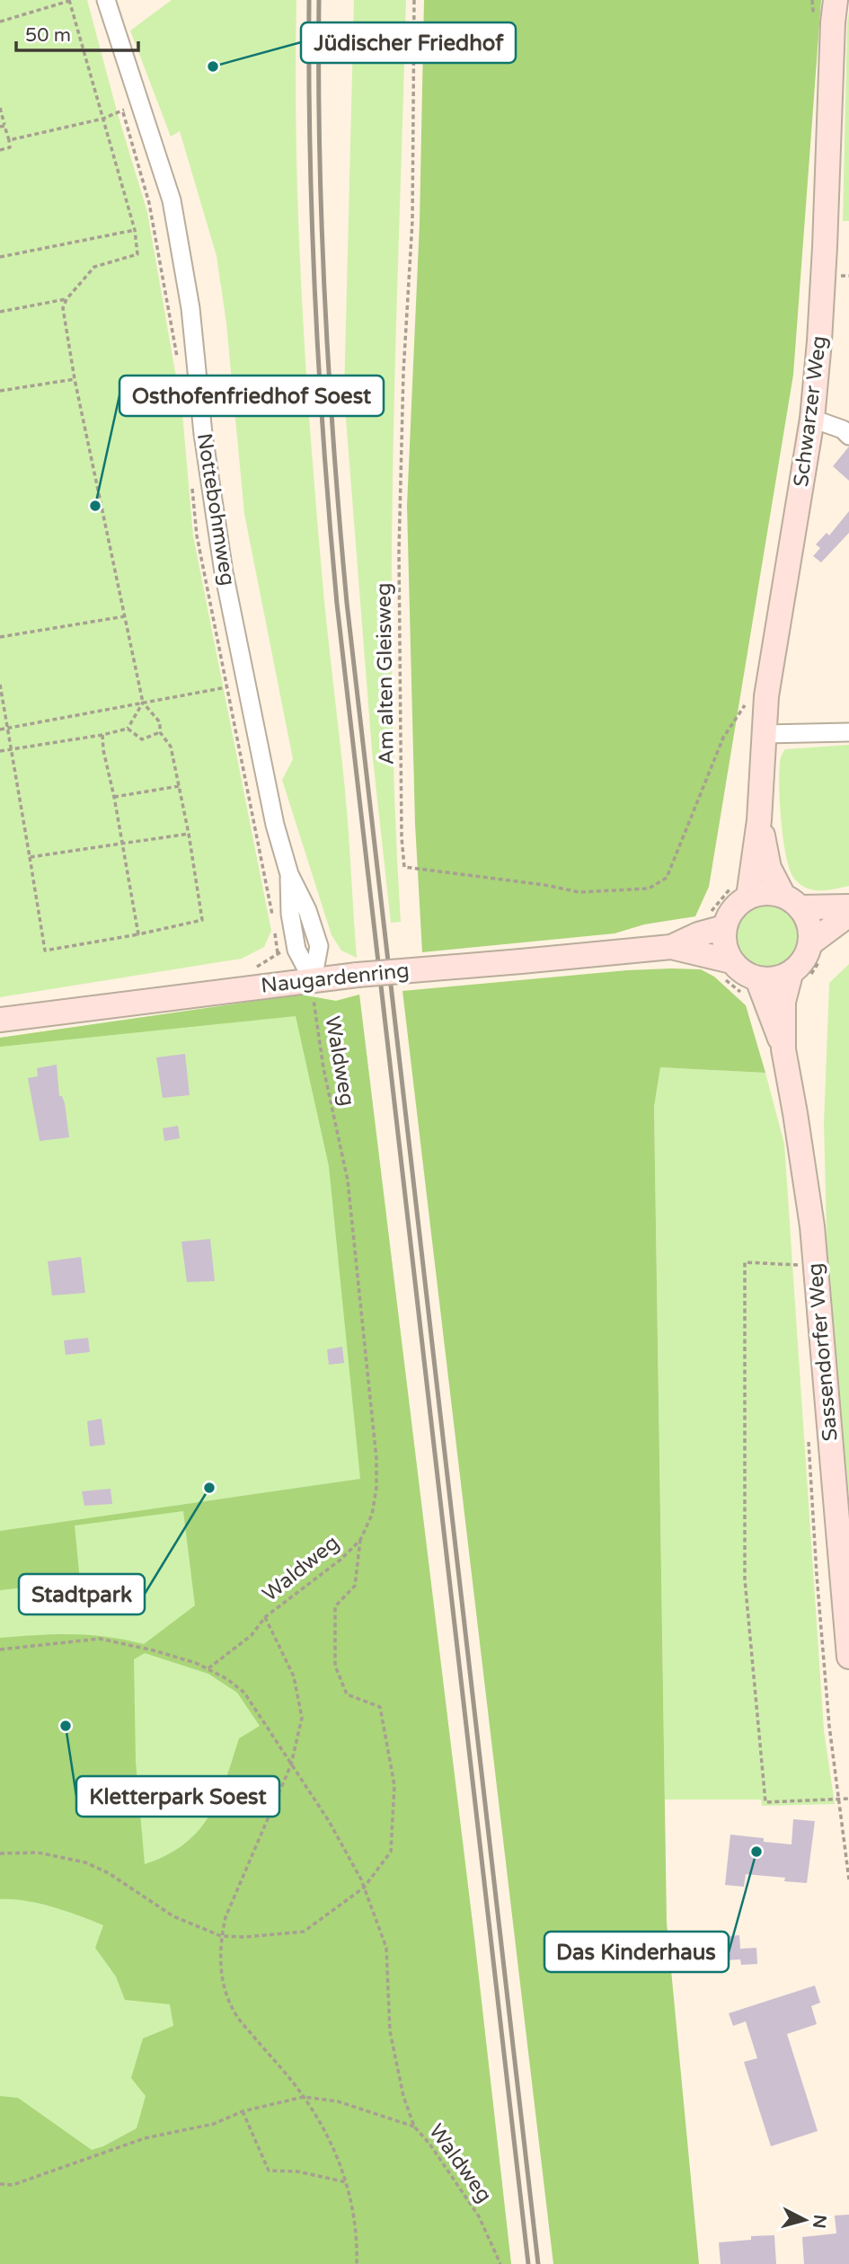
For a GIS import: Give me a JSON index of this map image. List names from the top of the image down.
{
  "streets": {
    "street": [
      "Schwarzer Weg",
      "Nottebohmweg",
      "Naugardenring",
      "Sassendorfer Weg"
    ],
    "path": ["Am alten Gleisweg", "Waldweg"]
  },
  "crossings": [
    ["Schwarzer Weg", "Am alten Gleisweg"],
    ["Schwarzer Weg", "Naugardenring"],
    ["Schwarzer Weg", "Sassendorfer Weg"],
    ["Nottebohmweg", "Naugardenring"],
    ["Nottebohmweg", "Waldweg"],
    ["Naugardenring", "Waldweg"],
    ["Naugardenring", "Sassendorfer Weg"]
  ],
  "places": [
    "Jüdischer Friedhof",
    "Osthofenfriedhof Soest",
    "Stadtpark",
    "Kletterpark Soest",
    "Das Kinderhaus"
  ],
  "scale_bar": "50 m",
  "north": "right"
}
